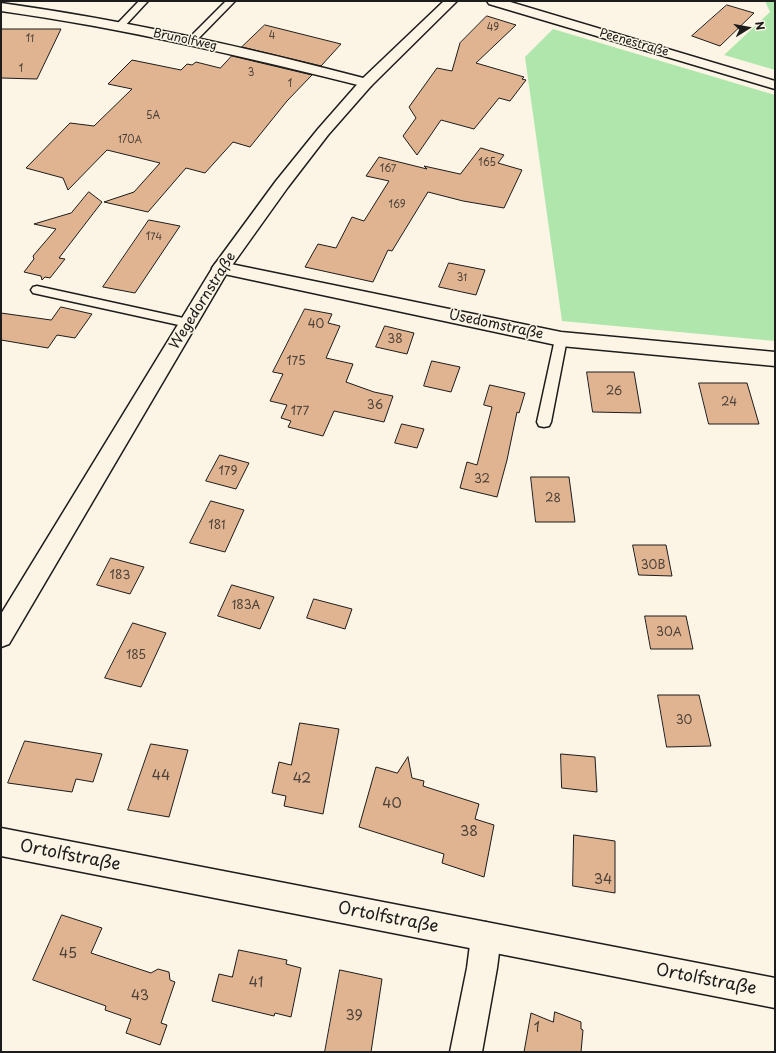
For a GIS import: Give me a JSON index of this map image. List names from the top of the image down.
{
  "streets": {
    "street": [
      "Brunolfweg",
      "Peenestraße",
      "Wegedornstraße",
      "Usedomstraße",
      "Ortolfstraße"
    ]
  },
  "crossings": [
    ["Brunolfweg", "Wegedornstraße"],
    ["Wegedornstraße", "Usedomstraße"]
  ],
  "house_numbers": [
    "49",
    "4",
    "11",
    "1",
    "3",
    "1",
    "5A",
    "170A",
    "165",
    "167",
    "169",
    "174",
    "31",
    "40",
    "38",
    "175",
    "26",
    "24",
    "36",
    "177",
    "179",
    "32",
    "28",
    "181",
    "30B",
    "183",
    "183A",
    "30A",
    "185",
    "30",
    "44",
    "42",
    "40",
    "38",
    "34",
    "45",
    "41",
    "43",
    "39",
    "1"
  ],
  "north": "right"
}
